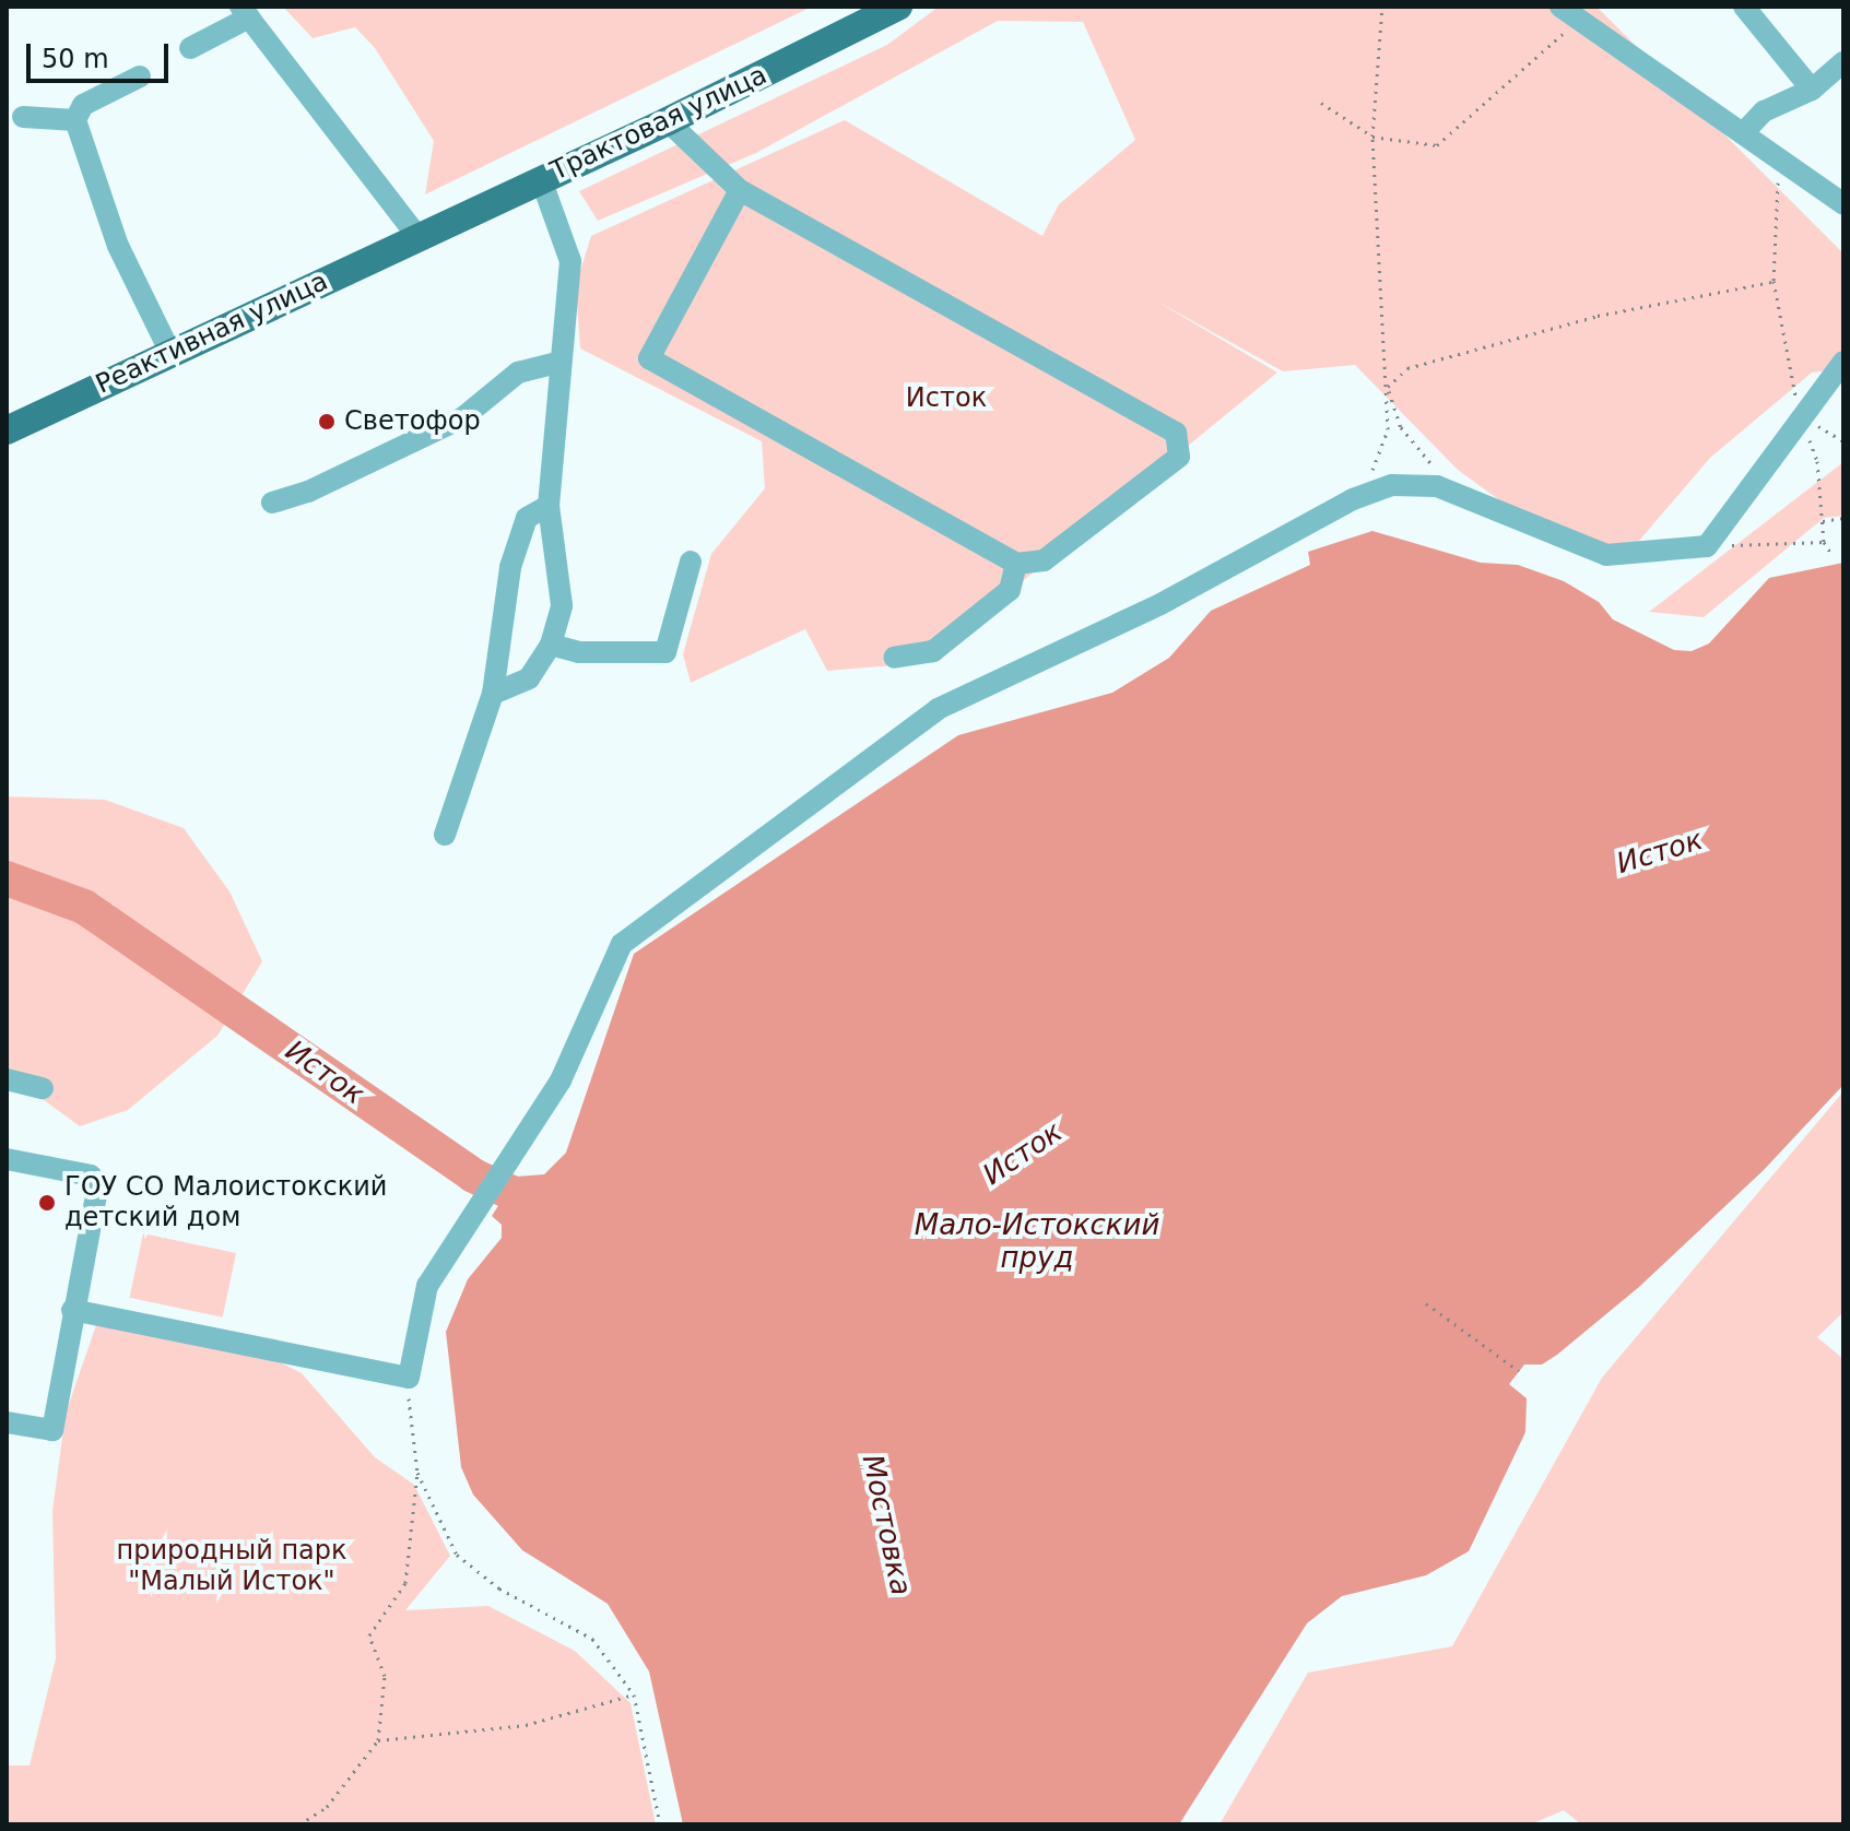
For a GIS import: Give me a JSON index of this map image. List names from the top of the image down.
{
  "streets": {
    "main road": ["Трактовая улица", "Реактивная улица"]
  },
  "crossings": [
    ["Трактовая улица", "Реактивная улица"]
  ],
  "water": ["Исток", "Мало-Истокский пруд", "Мостовка"],
  "parks": ["Исток", "природный парк \"Малый Исток\""],
  "places": ["Светофор", "ГОУ СО Малоистокский детский дом"],
  "scale_bar": "50 m"
}
